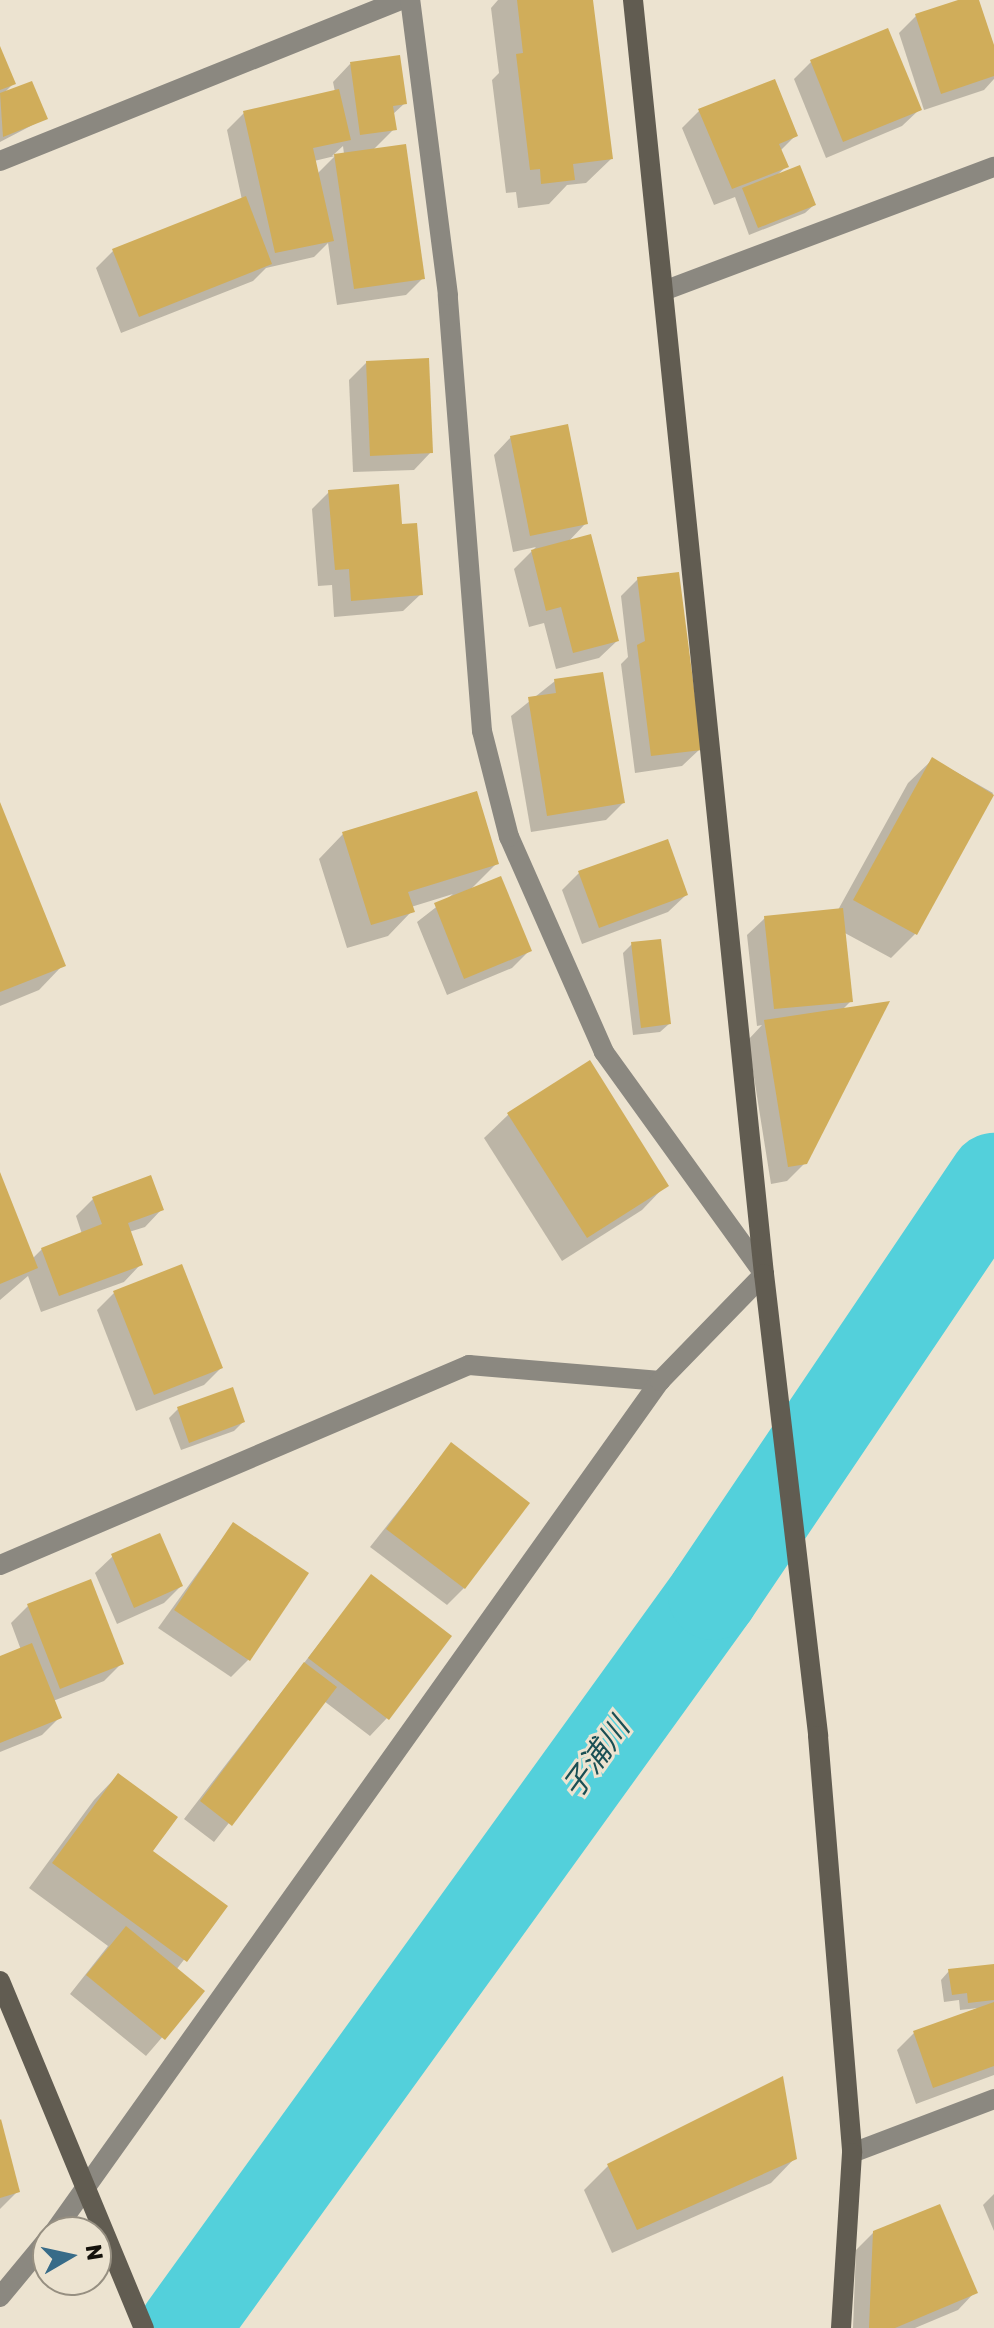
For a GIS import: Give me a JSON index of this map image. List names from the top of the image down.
{
  "water": ["子浦川"],
  "north": "right"
}
